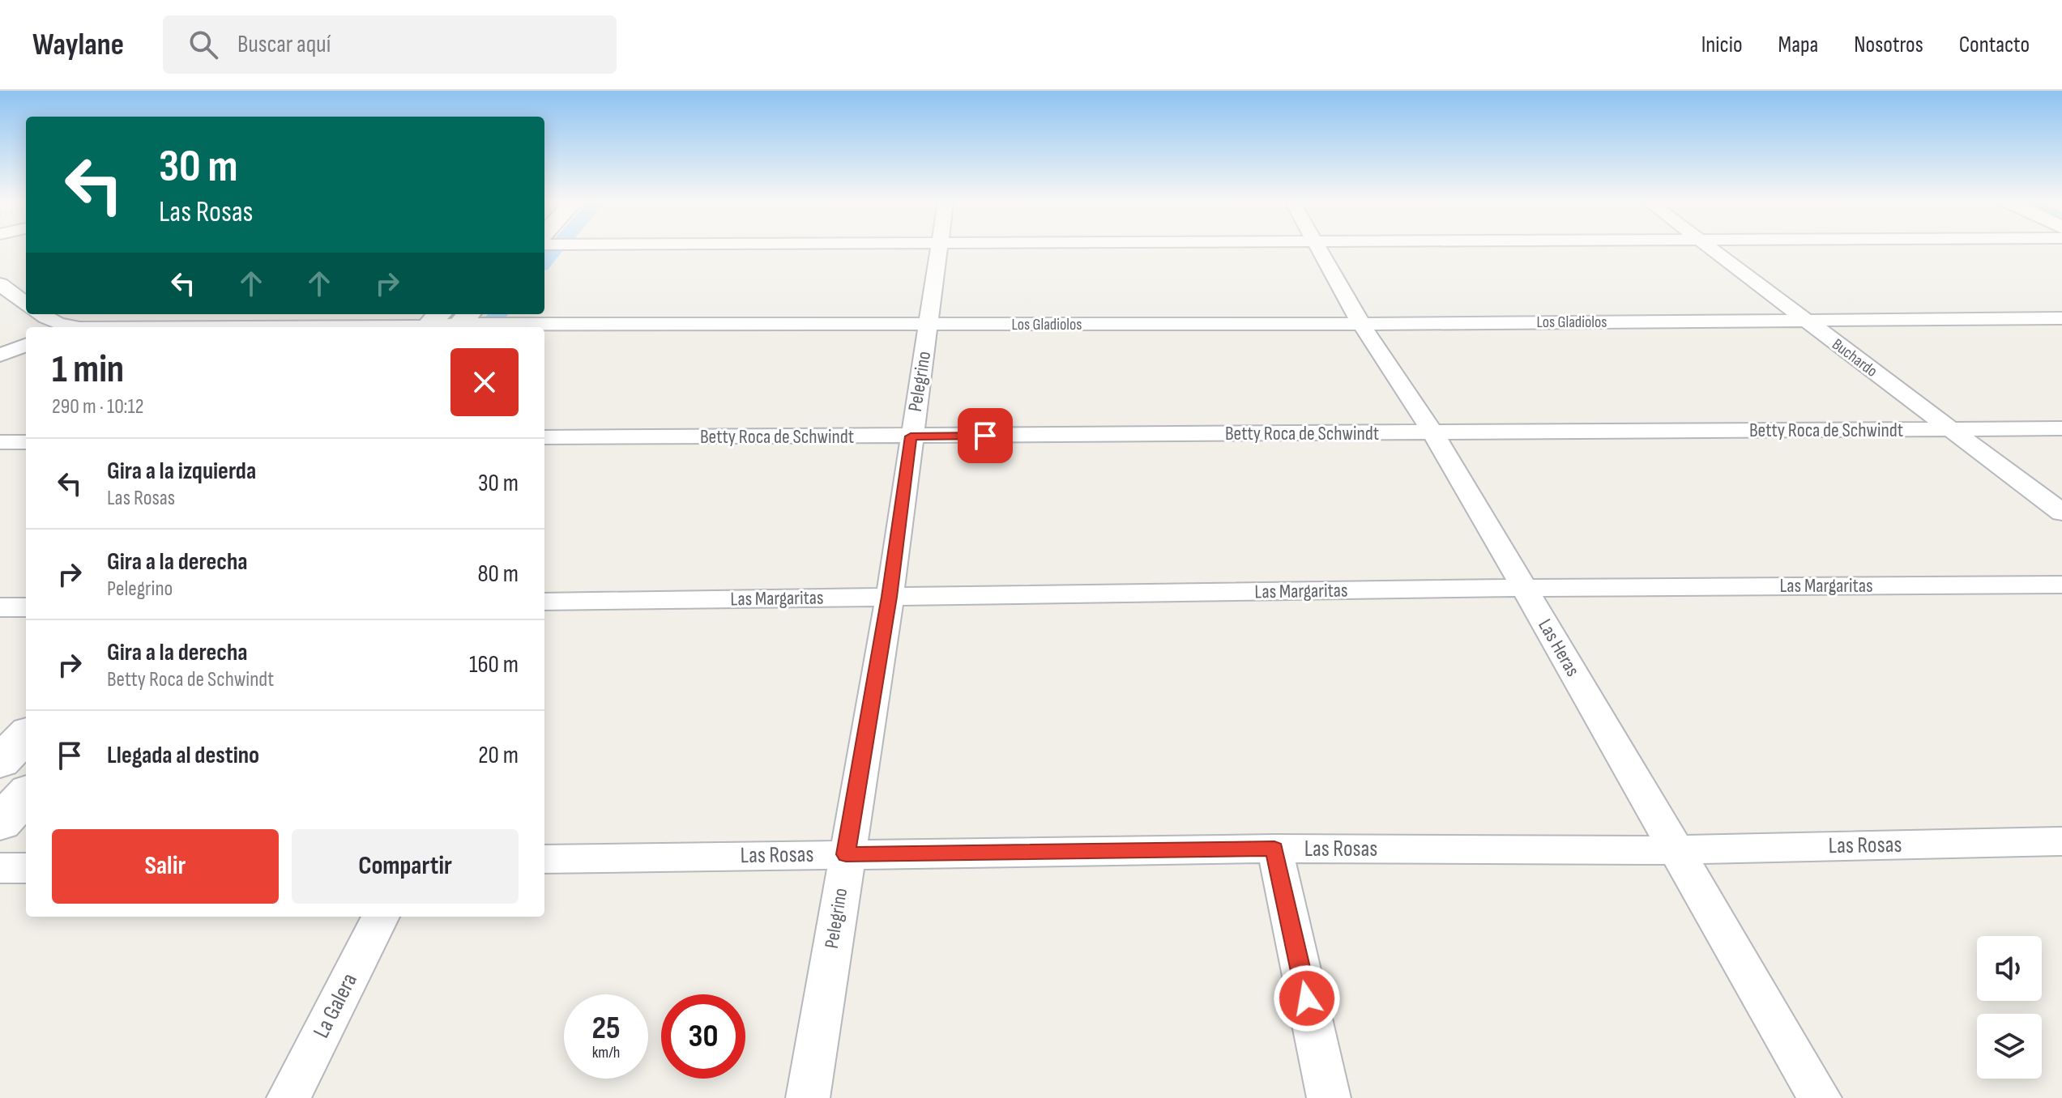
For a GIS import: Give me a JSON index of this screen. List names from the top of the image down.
{
  "streets": {
    "street": [
      "Los Gladiolos",
      "Buchardo",
      "Pelegrino",
      "Betty Roca de Schwindt",
      "Las Margaritas",
      "Las Heras",
      "Las Rosas",
      "La Galera"
    ]
  },
  "crossings": [
    ["Los Gladiolos", "Buchardo"],
    ["Los Gladiolos", "Pelegrino"],
    ["Los Gladiolos", "Las Heras"],
    ["Buchardo", "Betty Roca de Schwindt"],
    ["Pelegrino", "Betty Roca de Schwindt"],
    ["Pelegrino", "Las Margaritas"],
    ["Pelegrino", "Las Rosas"],
    ["Betty Roca de Schwindt", "Las Heras"],
    ["Las Margaritas", "Las Heras"],
    ["Las Heras", "Las Rosas"]
  ],
  "page": {
    "header": "Waylane",
    "search": "Buscar aquí",
    "nav": [
      "Inicio",
      "Mapa",
      "Nosotros",
      "Contacto"
    ],
    "turn": ["30 m", "Las Rosas"],
    "heading": ["1 min", "290 m · 10:12"],
    "list": [
      {
        "name": "Gira a la izquierda",
        "note": "Las Rosas",
        "value": "30 m"
      },
      {
        "name": "Gira a la derecha",
        "note": "Pelegrino",
        "value": "80 m"
      },
      {
        "name": "Gira a la derecha",
        "note": "Betty Roca de Schwindt",
        "value": "160 m"
      },
      {
        "name": "Llegada al destino",
        "value": "20 m"
      }
    ],
    "buttons": ["Salir", "Compartir"],
    "speed": "25 km/h",
    "limit": "30"
  }
}
